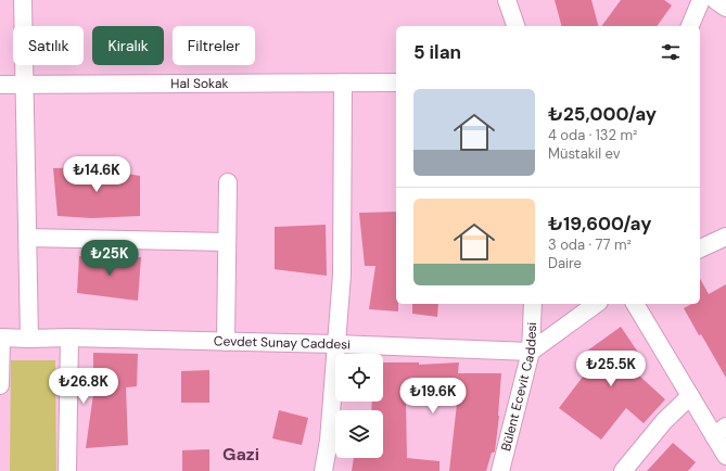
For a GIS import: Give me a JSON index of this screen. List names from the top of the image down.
{
  "streets": {
    "street": ["Hal Sokak", "Cevdet Sunay Caddesi", "Bülent Ecevit Caddesi"]
  },
  "crossings": [
    ["Cevdet Sunay Caddesi", "Bülent Ecevit Caddesi"]
  ],
  "districts": ["Gazi"],
  "page": {
    "chip": ["Satılık", "Kiralık", "Filtreler"],
    "heading": "5 ilan",
    "list": [
      {
        "name": "₺25,000/ay",
        "note": "4 oda · 132 m² · Müstakil ev"
      },
      {
        "name": "₺19,600/ay",
        "note": "3 oda · 77 m² · Daire"
      }
    ],
    "price": [
      "₺14.6K",
      "₺25K",
      "₺25.5K",
      "₺26.8K",
      "₺19.6K"
    ]
  }
}
